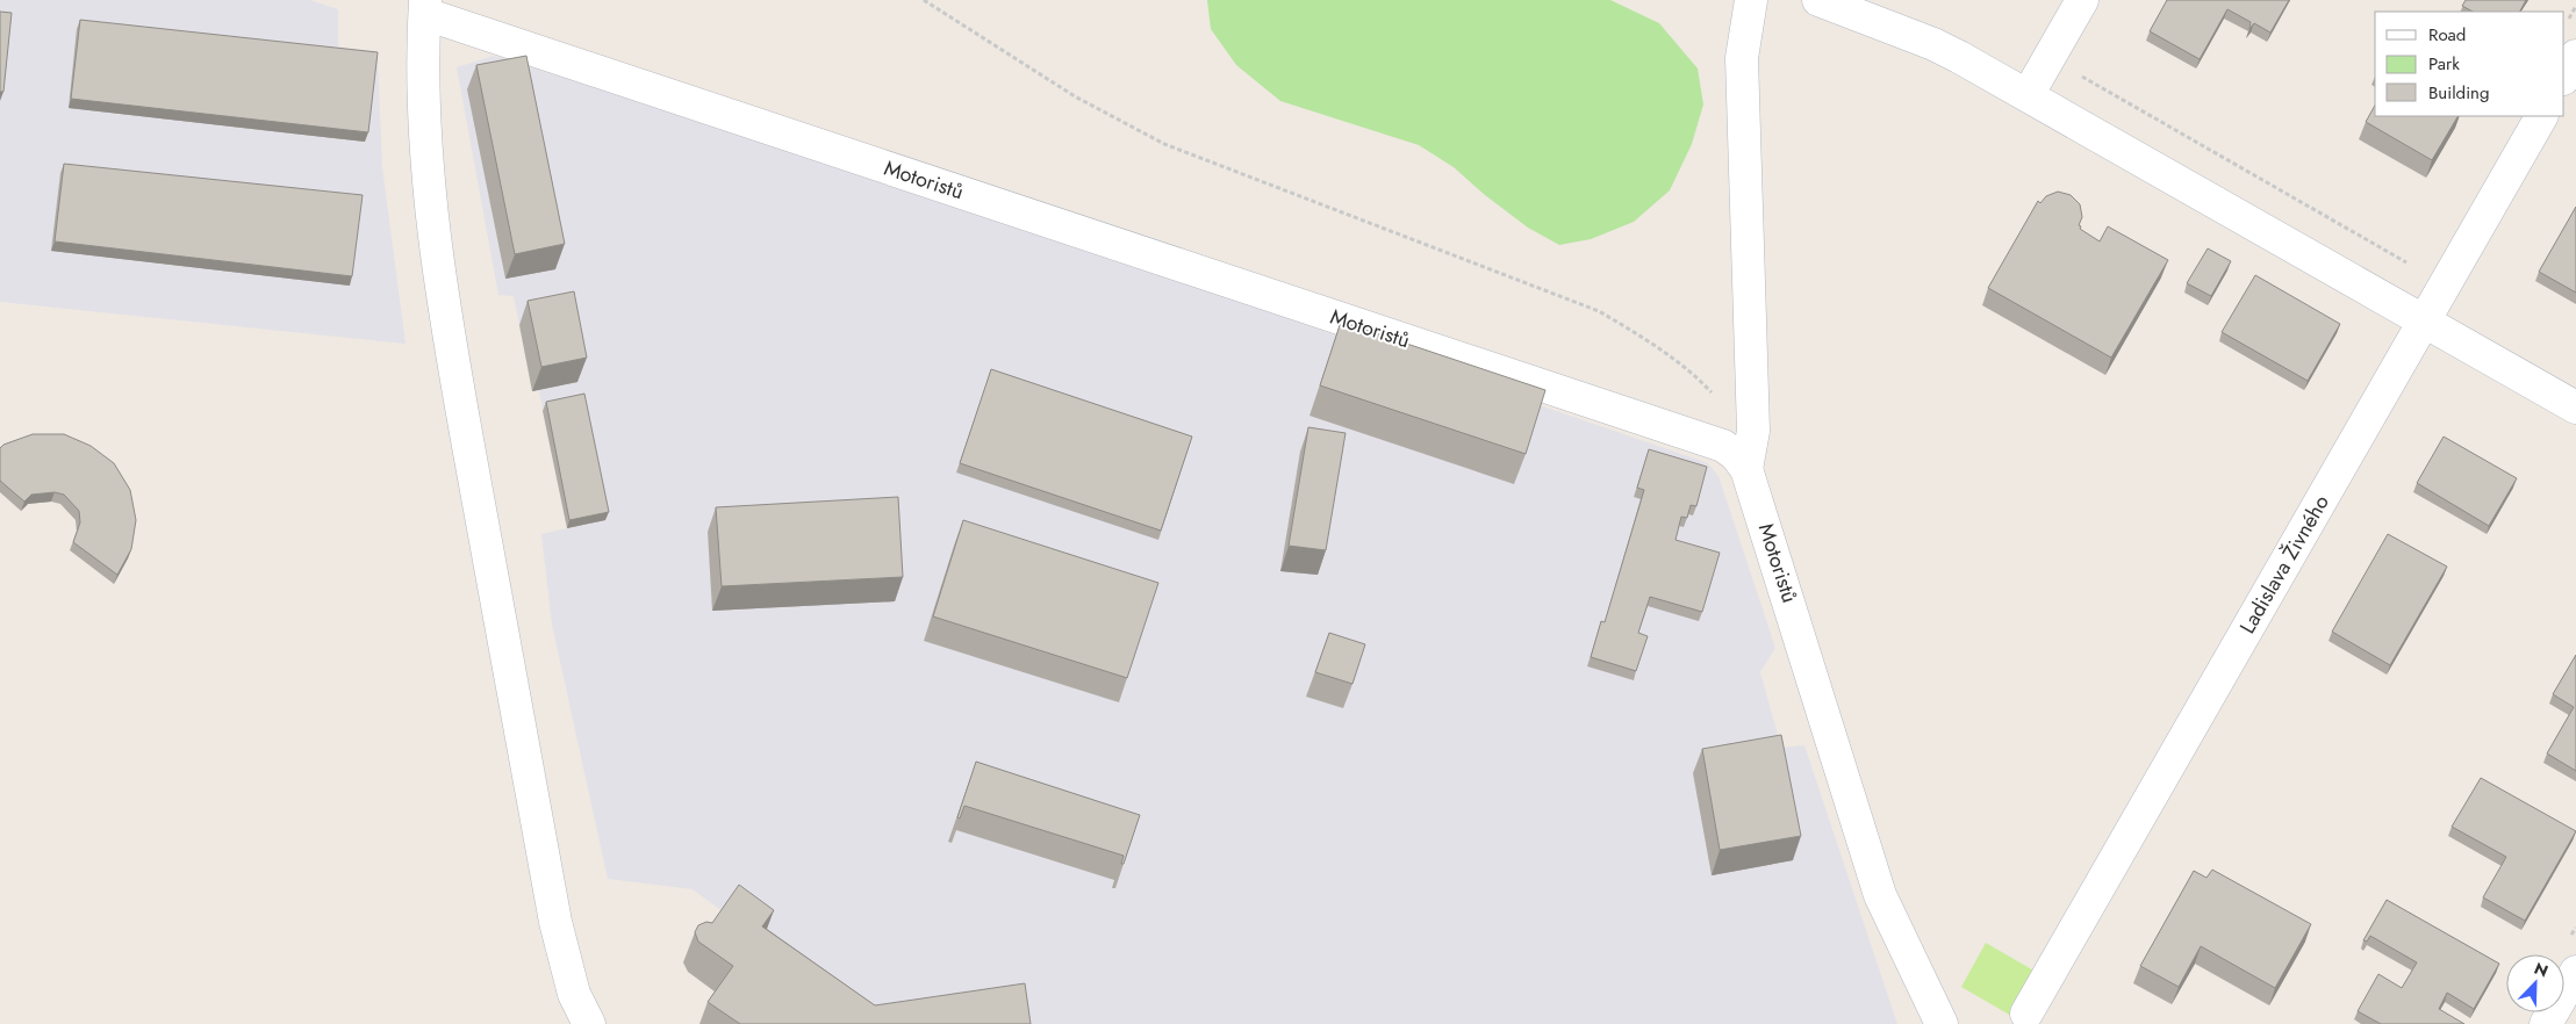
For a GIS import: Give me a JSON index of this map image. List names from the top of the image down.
{
  "streets": {
    "street": ["Motoristů", "Ladislava Živného"]
  },
  "legend": ["Road", "Park", "Building"],
  "north": "top right"
}
